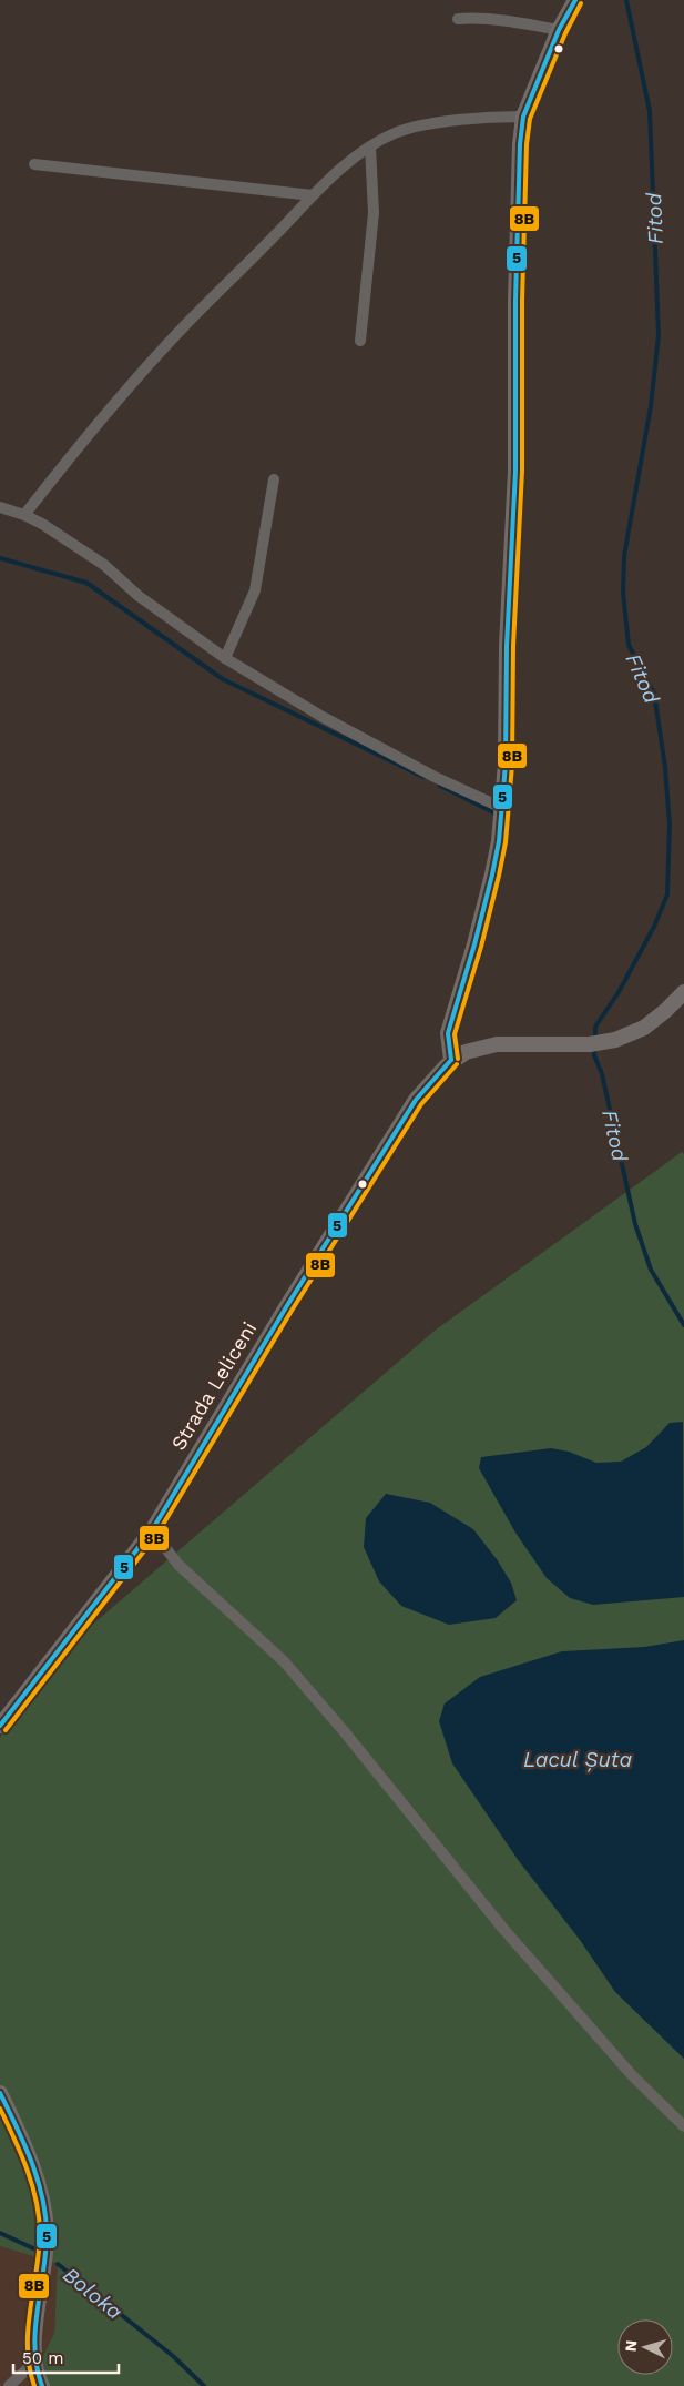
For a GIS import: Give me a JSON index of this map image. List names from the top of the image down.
{
  "streets": {
    "main road": ["Strada Leliceni"]
  },
  "water": ["Fitod", "Lacul Șuta", "Boloka"],
  "lines": ["transit line 5", "transit line 8B"],
  "scale_bar": "50 m",
  "north": "left"
}
